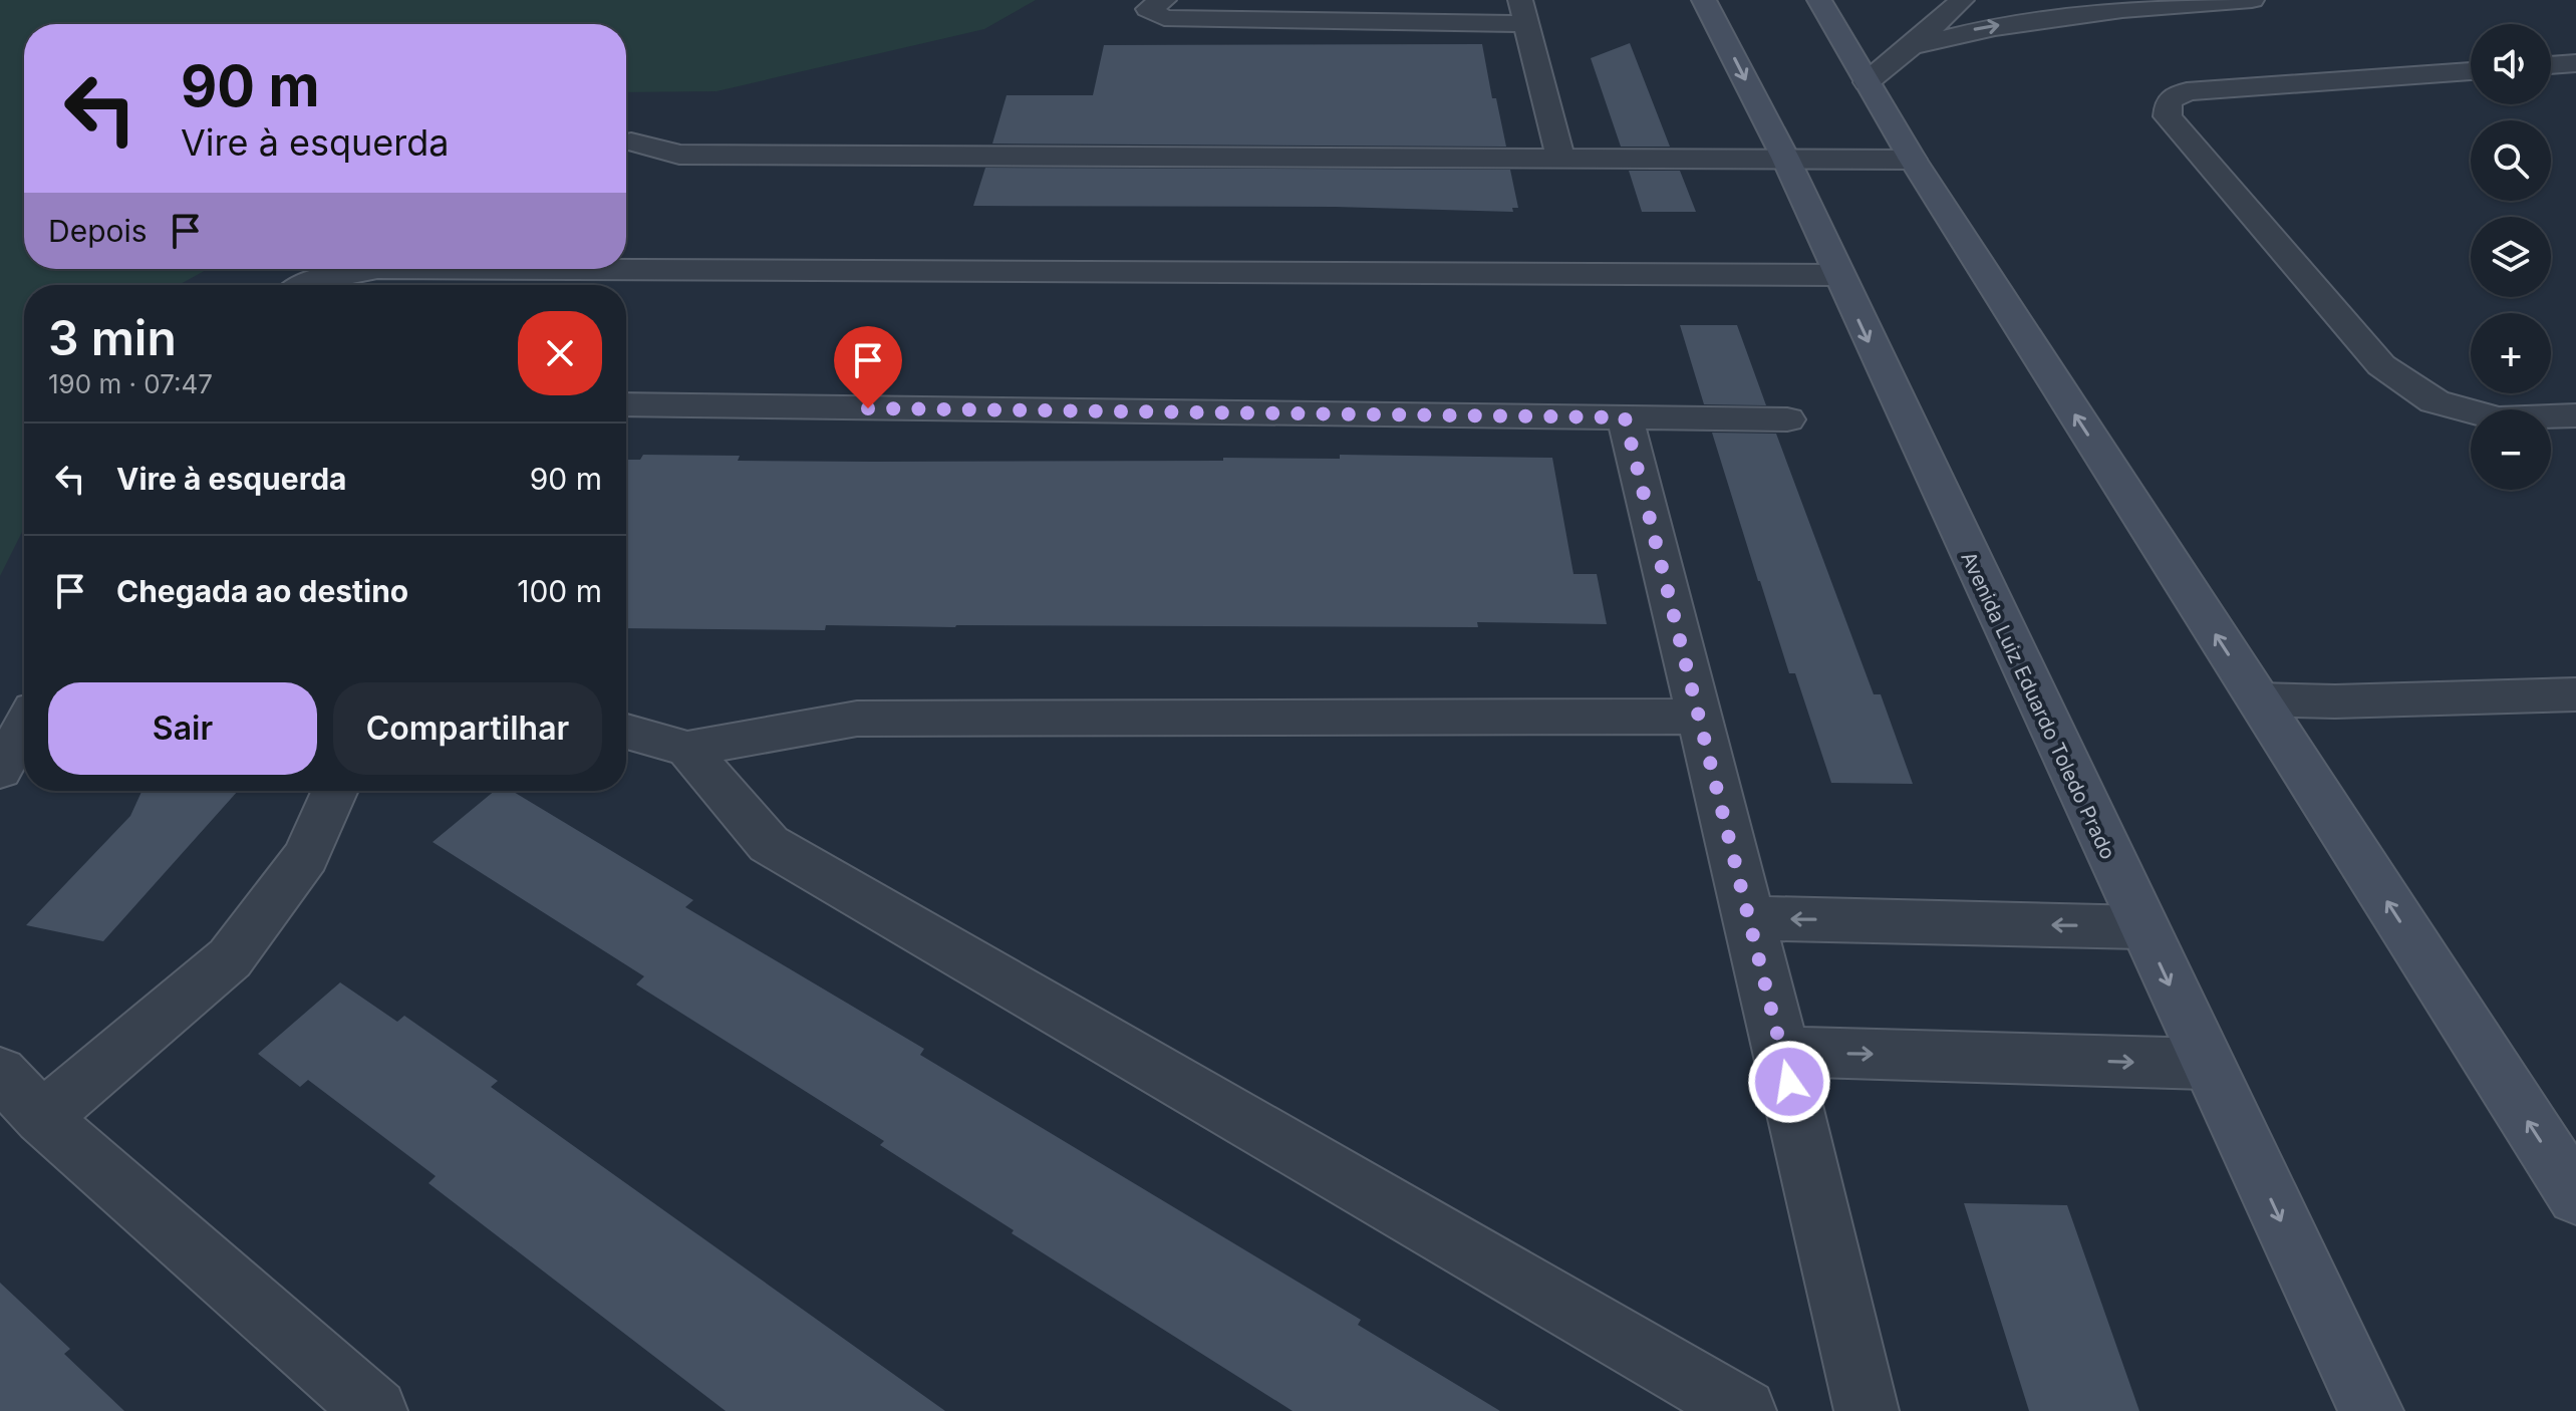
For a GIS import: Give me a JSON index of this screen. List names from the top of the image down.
{
  "streets": {
    "main road": ["Avenida Luiz Eduardo Toledo Prado"]
  },
  "page": {
    "map_buttons": ["+", "−"],
    "turn": ["90 m", "Vire à esquerda"],
    "then": "Depois",
    "heading": ["3 min", "190 m · 07:47"],
    "list": [
      {
        "name": "Vire à esquerda",
        "value": "90 m"
      },
      {
        "name": "Chegada ao destino",
        "value": "100 m"
      }
    ],
    "buttons": ["Sair", "Compartilhar"]
  }
}
